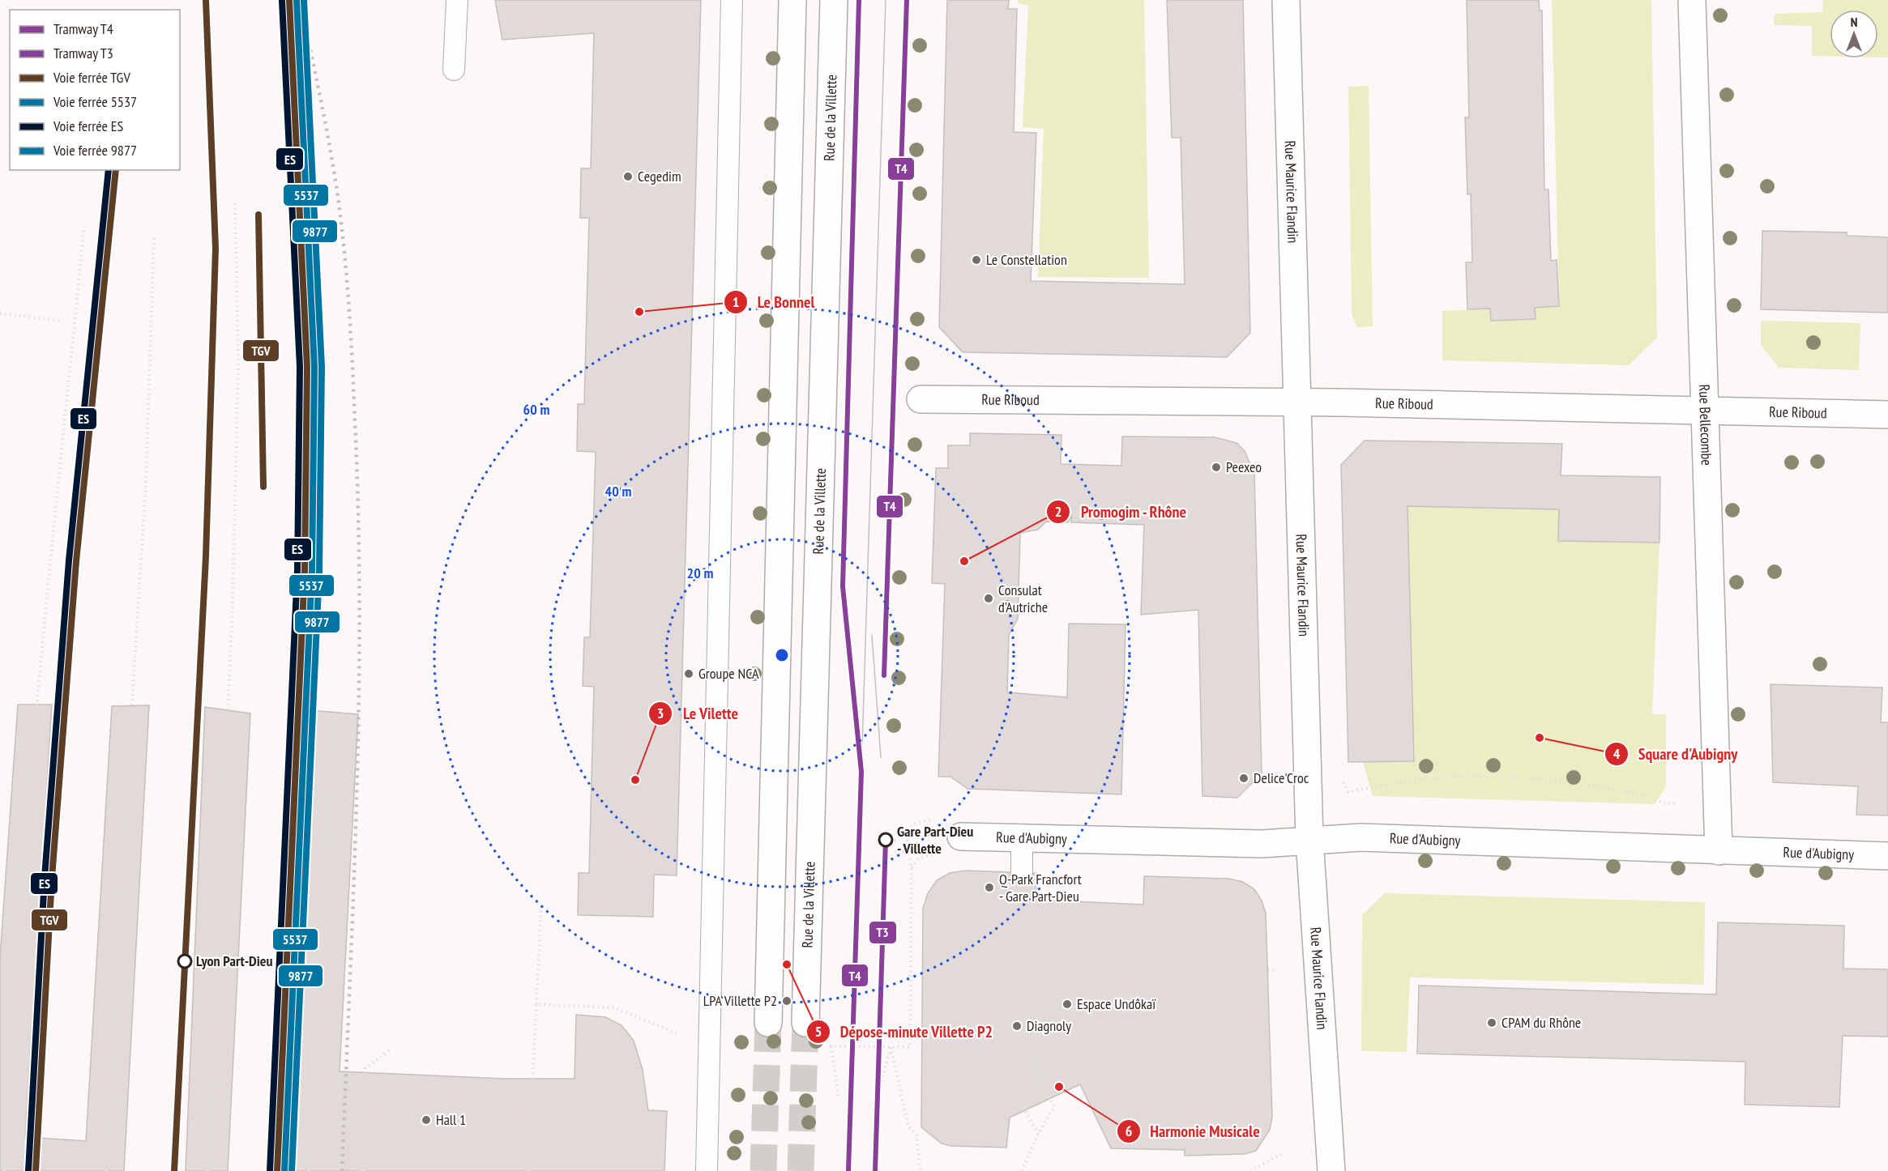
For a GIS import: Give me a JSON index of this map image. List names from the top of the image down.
{
  "streets": {
    "street": [
      "Rue de la Villette",
      "Rue Maurice Flandin",
      "Rue Riboud",
      "Rue Bellecombe",
      "Rue d'Aubigny"
    ]
  },
  "crossings": [
    ["Rue Maurice Flandin", "Rue Riboud"],
    ["Rue Maurice Flandin", "Rue d'Aubigny"],
    ["Rue Riboud", "Rue Bellecombe"],
    ["Rue Bellecombe", "Rue d'Aubigny"]
  ],
  "places": [
    "Cegedim",
    "Le Constellation",
    "Le Bonnel",
    "Peexeo",
    "Promogim - Rhône",
    "Consulat d'Autriche",
    "Groupe NCA",
    "Square d'Aubigny",
    "Delice'Croc",
    "Le Vilette",
    "Gare Part-Dieu - Villette",
    "Q-Park Francfort - Gare Part-Dieu",
    "Lyon Part-Dieu",
    "Dépose-minute Villette P2",
    "LPA Villette P2",
    "Espace Undôkaï",
    "CPAM du Rhône",
    "Diagnoly",
    "Harmonie Musicale",
    "Hall 1"
  ],
  "lines": [
    "tram line T4",
    "rail line TGV",
    "rail line 5537",
    "rail line 9877",
    "rail line ES",
    "tram line T3"
  ],
  "legend": [
    "Tramway T4",
    "Tramway T3",
    "Voie ferrée TGV",
    "Voie ferrée 5537",
    "Voie ferrée ES",
    "Voie ferrée 9877"
  ],
  "north": "top",
  "rings": ["60 m", "40 m", "20 m"]
}
